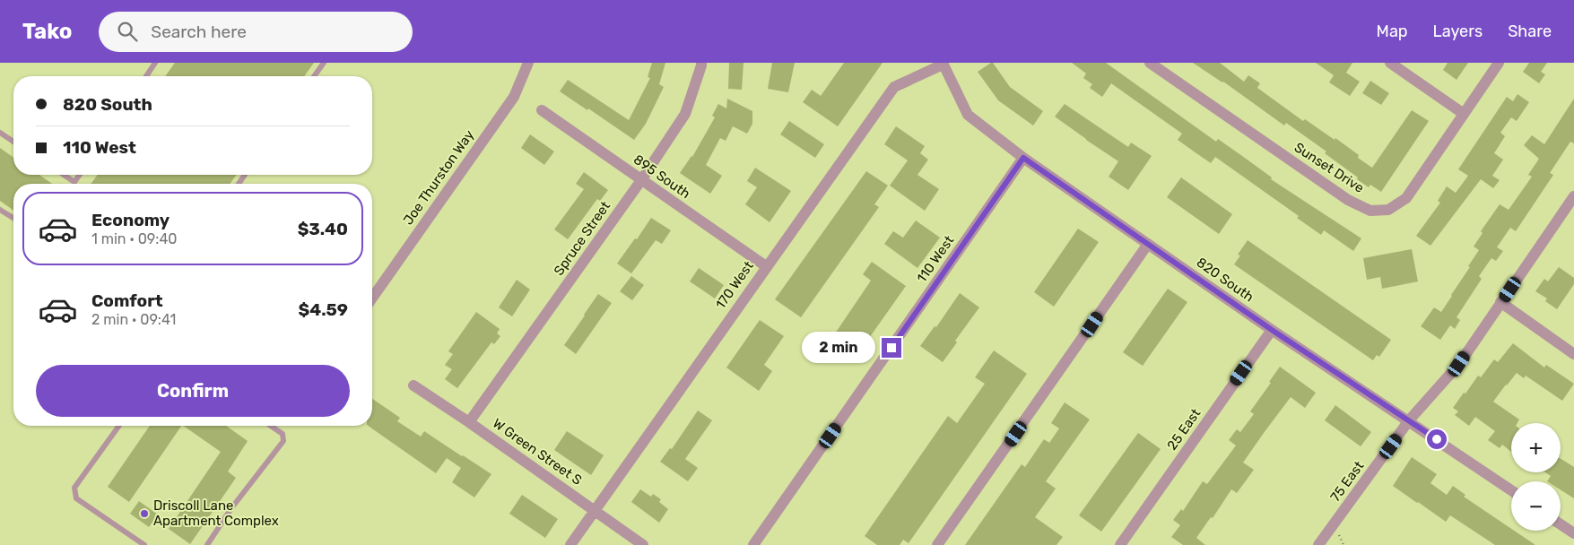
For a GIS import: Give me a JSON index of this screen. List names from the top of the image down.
{
  "streets": {
    "street": [
      "Sunset Drive",
      "895 South",
      "Joe Thurston Way",
      "Spruce Street",
      "110 West",
      "820 South",
      "170 West",
      "25 East",
      "W Green Street S",
      "75 East"
    ]
  },
  "crossings": [
    ["895 South", "Spruce Street"],
    ["895 South", "170 West"],
    ["Spruce Street", "W Green Street S"],
    ["110 West", "820 South"],
    ["820 South", "170 West"],
    ["820 South", "25 East"],
    ["820 South", "75 East"],
    ["170 West", "W Green Street S"]
  ],
  "places": ["Driscoll Lane Apartment Complex"],
  "page": {
    "header": "Tako",
    "search": "Search here",
    "nav": ["Map", "Layers", "Share"],
    "banner": ["820 South", "110 West"],
    "list": [
      {
        "name": "Economy",
        "note": "1 min · 09:40",
        "value": "$3.40"
      },
      {
        "name": "Comfort",
        "note": "2 min · 09:41",
        "value": "$4.59"
      }
    ],
    "bubble": "2 min",
    "buttons": "Confirm",
    "map_buttons": ["+", "−"]
  }
}
